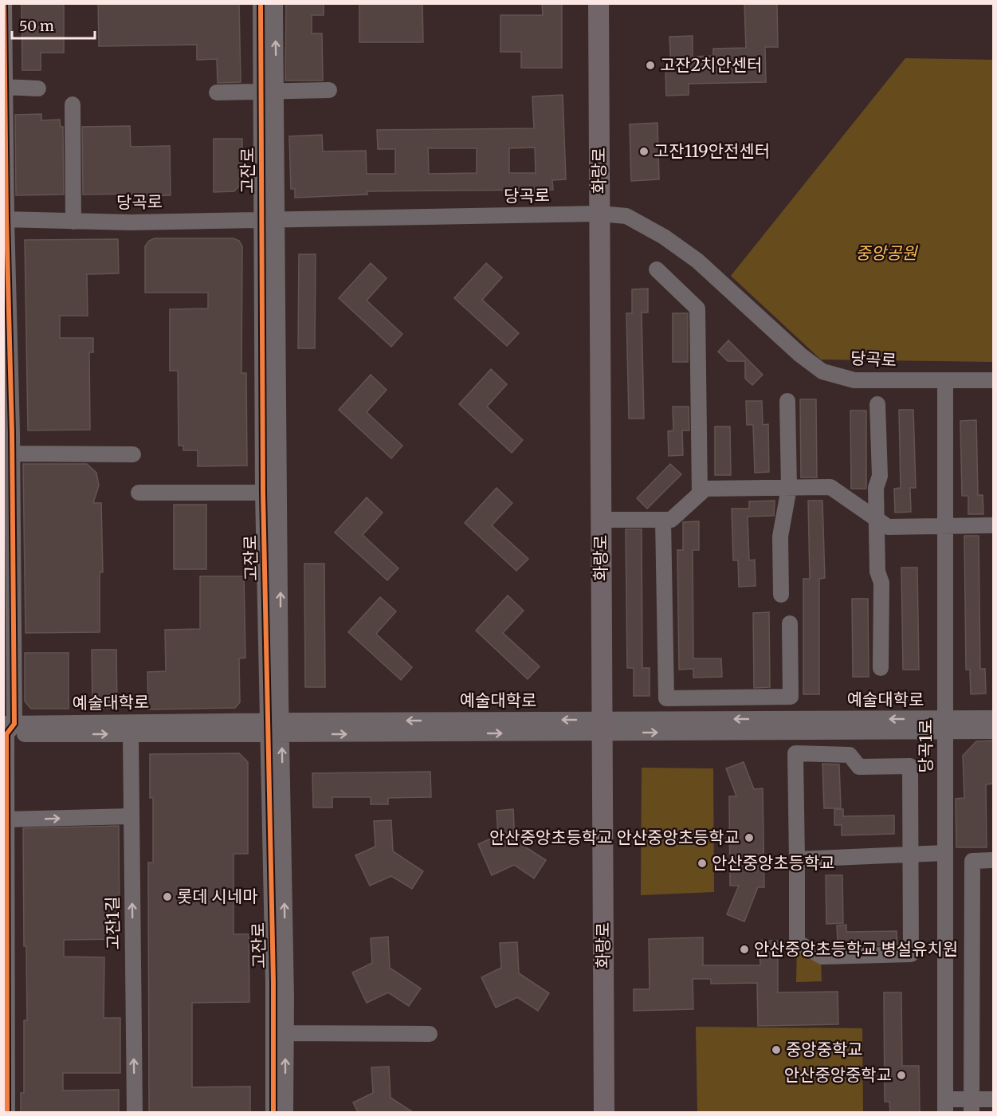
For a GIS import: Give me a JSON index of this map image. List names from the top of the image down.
{
  "streets": {
    "main road": ["화랑로"],
    "street": [
      "고잔로",
      "당곡로",
      "예술대학로",
      "당곡1로",
      "고잔1길"
    ]
  },
  "crossings": [
    ["고잔로", "당곡로"],
    ["고잔로", "예술대학로"],
    ["화랑로", "당곡로"],
    ["화랑로", "예술대학로"],
    ["당곡로", "당곡1로"],
    ["예술대학로", "당곡1로"],
    ["예술대학로", "고잔1길"]
  ],
  "parks": ["중앙공원"],
  "places": [
    "고잔2치안센터",
    "고잔119안전센터",
    "안산중앙초등학교 안산중앙초등학교",
    "안산중앙초등학교",
    "롯데 시네마",
    "안산중앙초등학교 병설유치원",
    "중앙중학교",
    "안산중앙중학교"
  ],
  "scale_bar": "50 m"
}
